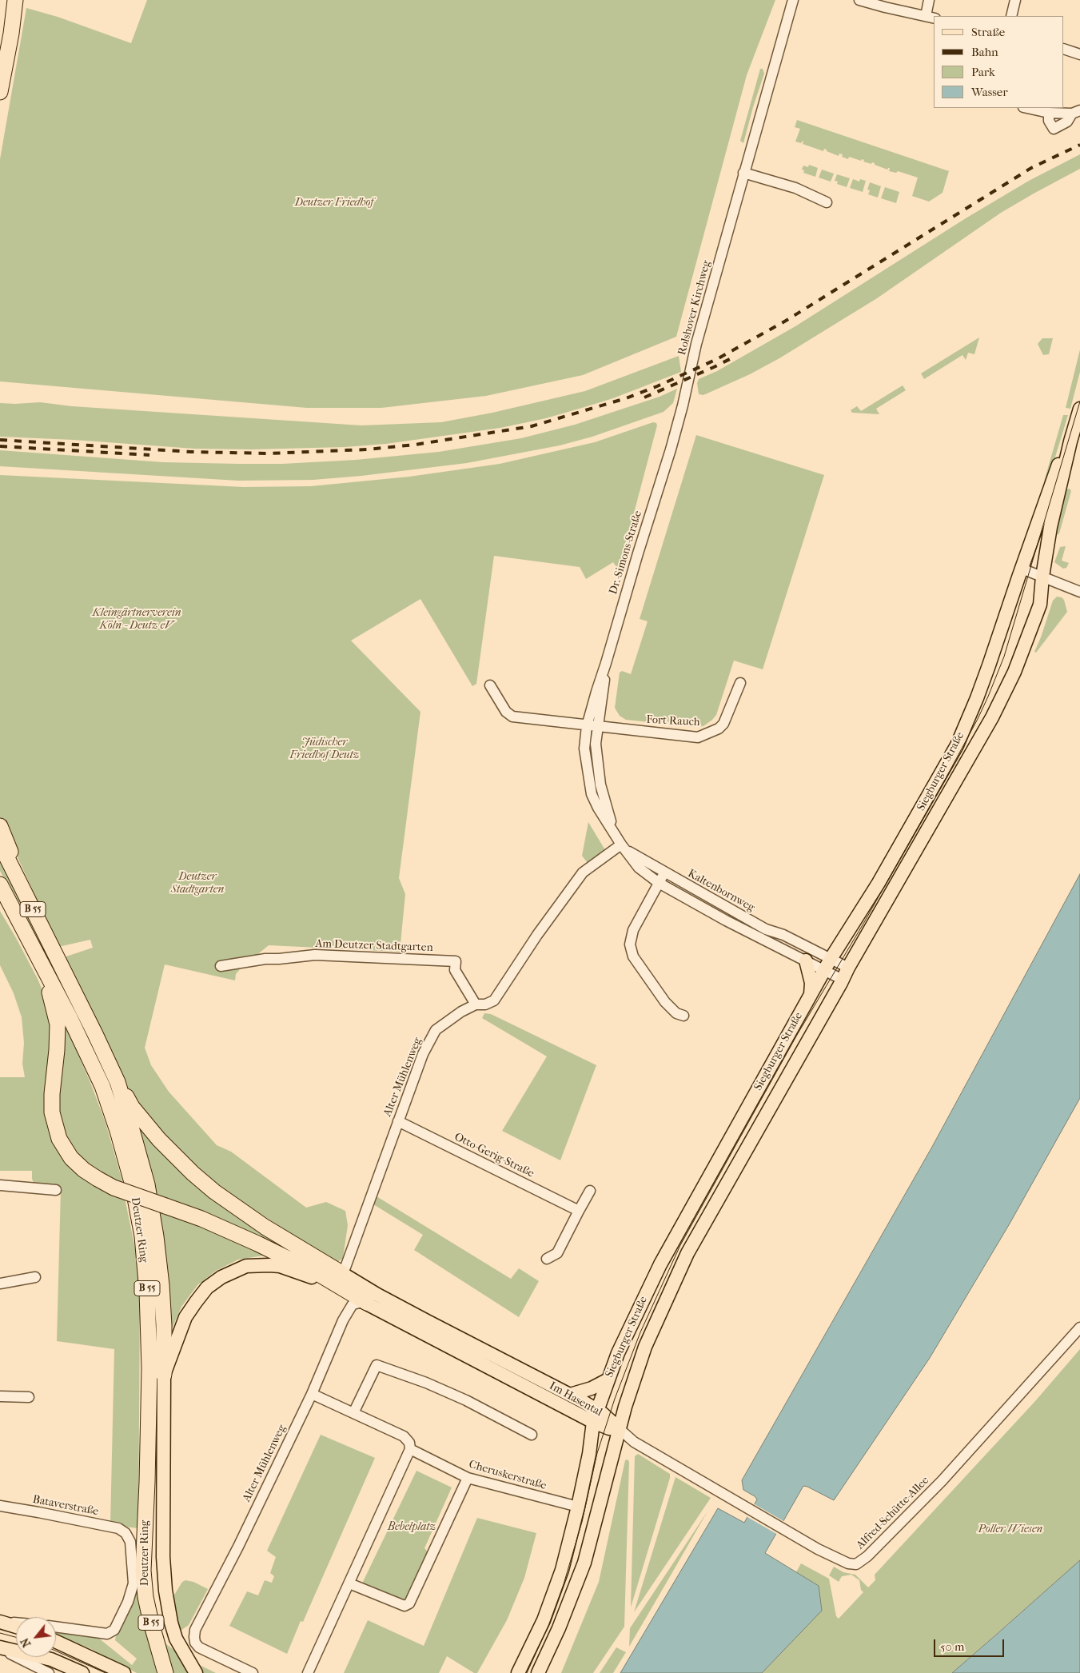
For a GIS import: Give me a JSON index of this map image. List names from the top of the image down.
{
  "streets": {
    "highway": ["B 55", "Deutzer Ring"],
    "main road": ["Siegburger Straße", "Im Hasental"],
    "street": [
      "Rolshover Kirchweg",
      "Dr.-Simons-Straße",
      "Fort Rauch",
      "Kaltenbornweg",
      "Am Deutzer Stadtgarten",
      "Alter Mühlenweg",
      "Otto-Gerig-Straße",
      "Cheruskerstraße",
      "Bataverstraße",
      "Alfred-Schütte-Allee"
    ]
  },
  "crossings": [
    ["Rolshover Kirchweg", "Dr.-Simons-Straße"],
    ["Dr.-Simons-Straße", "Fort Rauch"],
    ["Dr.-Simons-Straße", "Kaltenbornweg"],
    ["Dr.-Simons-Straße", "Alter Mühlenweg"],
    ["Siegburger Straße", "Kaltenbornweg"],
    ["Siegburger Straße", "Im Hasental"],
    ["Siegburger Straße", "Cheruskerstraße"],
    ["Siegburger Straße", "Alfred-Schütte-Allee"],
    ["Kaltenbornweg", "Alter Mühlenweg"],
    ["B 55", "Alter Mühlenweg"],
    ["B 55", "Deutzer Ring"],
    ["B 55", "Im Hasental"],
    ["Am Deutzer Stadtgarten", "Alter Mühlenweg"],
    ["Alter Mühlenweg", "Otto-Gerig-Straße"],
    ["Alter Mühlenweg", "Im Hasental"],
    ["Alter Mühlenweg", "Cheruskerstraße"],
    ["Im Hasental", "Alfred-Schütte-Allee"]
  ],
  "parks": [
    "Deutzer Friedhof",
    "Kleingärtnerverein Köln - Deutz eV",
    "Jüdischer Friedhof Deutz",
    "Deutzer Stadtgarten",
    "Bebelplatz",
    "Poller Wiesen"
  ],
  "legend": [
    "Straße",
    "Bahn",
    "Park",
    "Wasser"
  ],
  "scale_bar": "50 m",
  "north": "bottom left"
}
